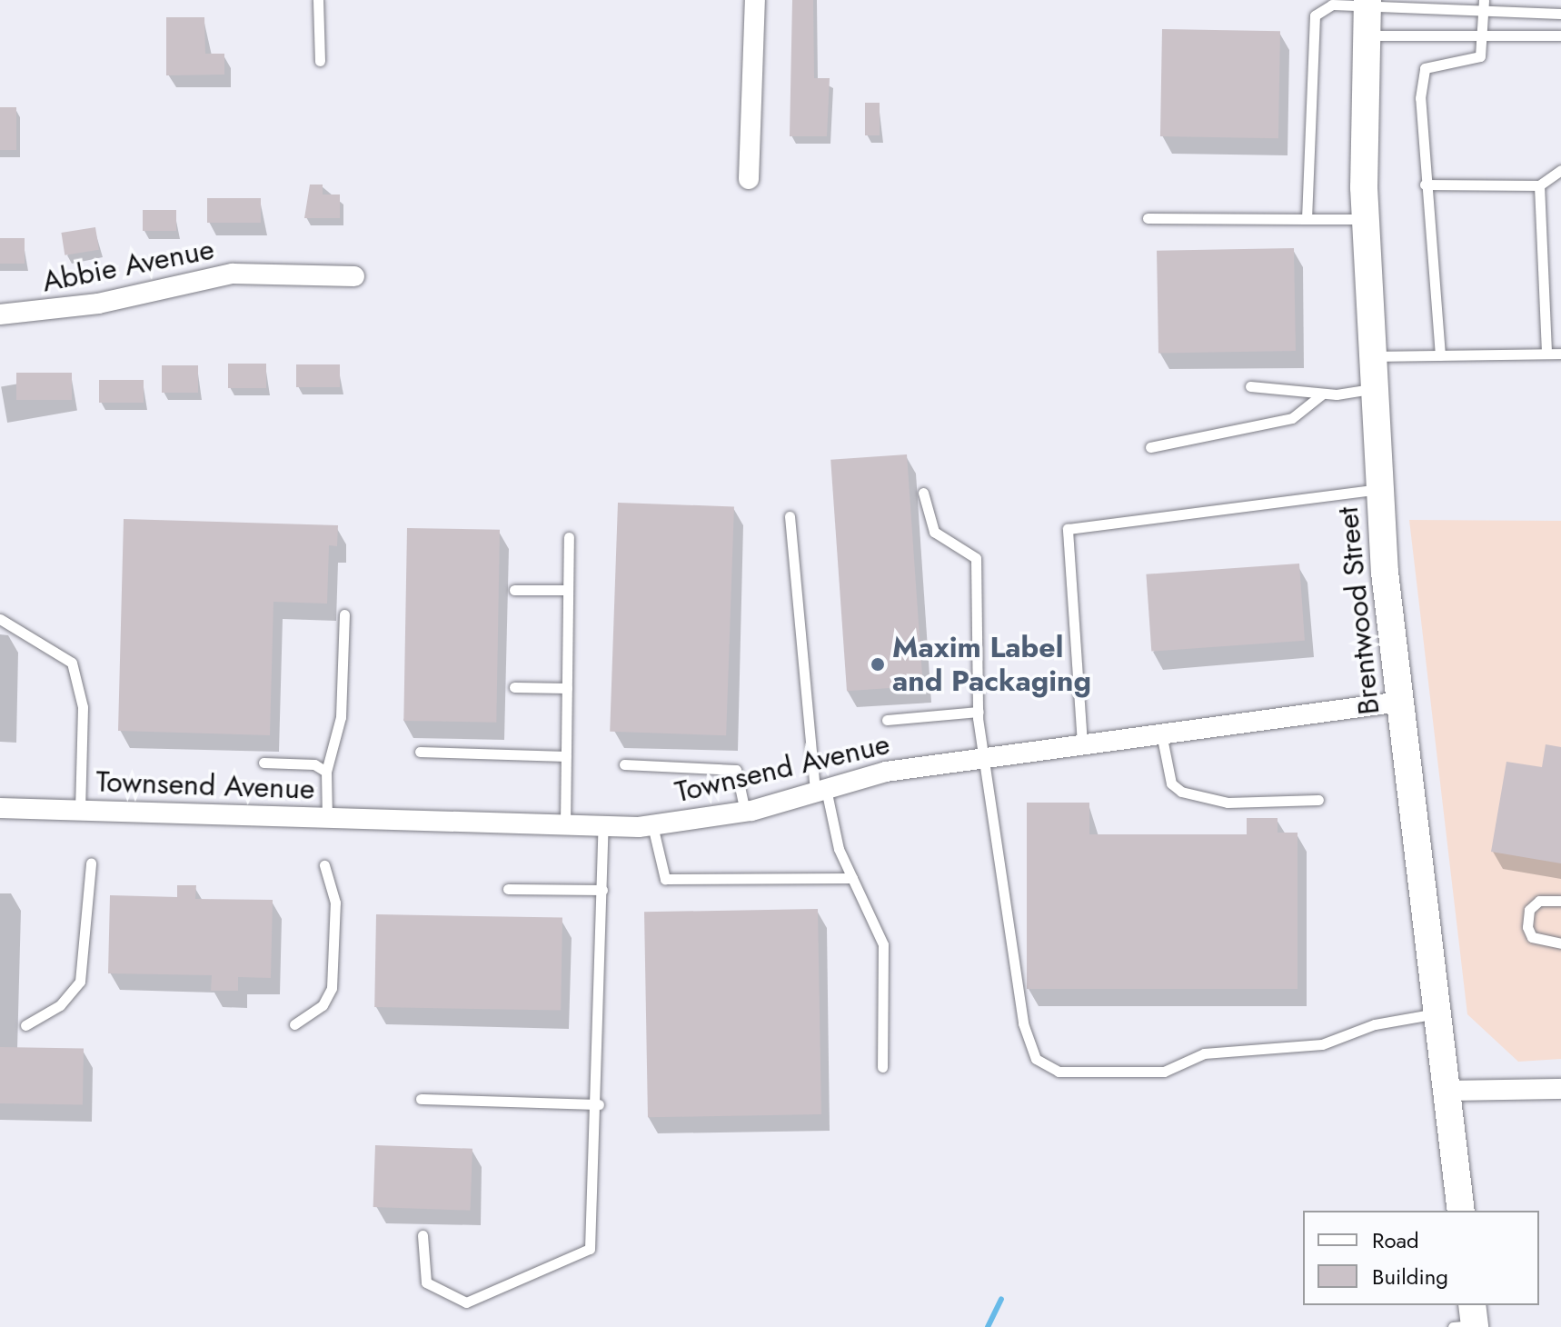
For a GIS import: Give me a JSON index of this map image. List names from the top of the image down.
{
  "streets": {
    "main road": ["Brentwood Street"],
    "street": ["Abbie Avenue", "Townsend Avenue"]
  },
  "crossings": [
    ["Brentwood Street", "Townsend Avenue"]
  ],
  "places": ["Maxim Label and Packaging"],
  "legend": ["Road", "Building"]
}
